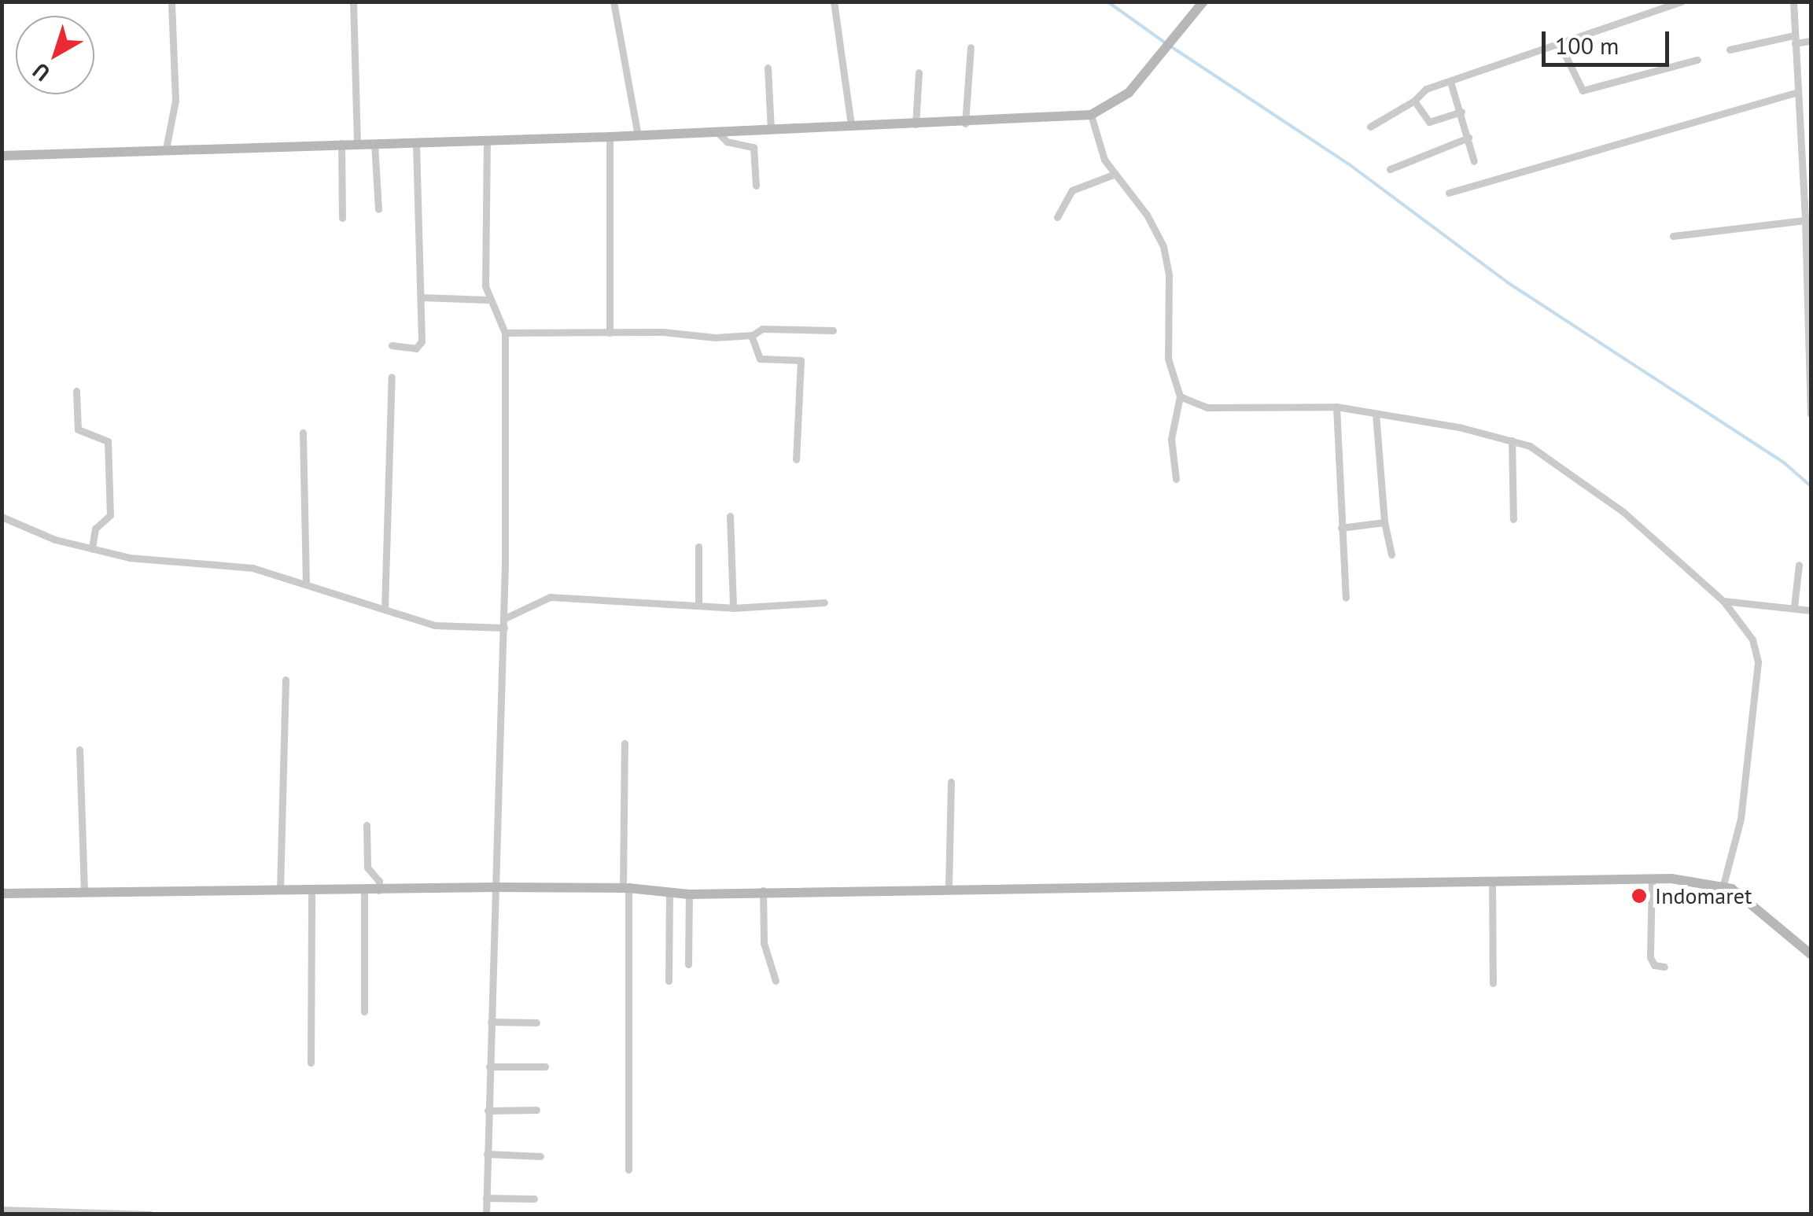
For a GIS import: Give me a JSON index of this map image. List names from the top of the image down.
{
  "places": ["Indomaret"],
  "scale_bar": "100 m",
  "north": "bottom left"
}
